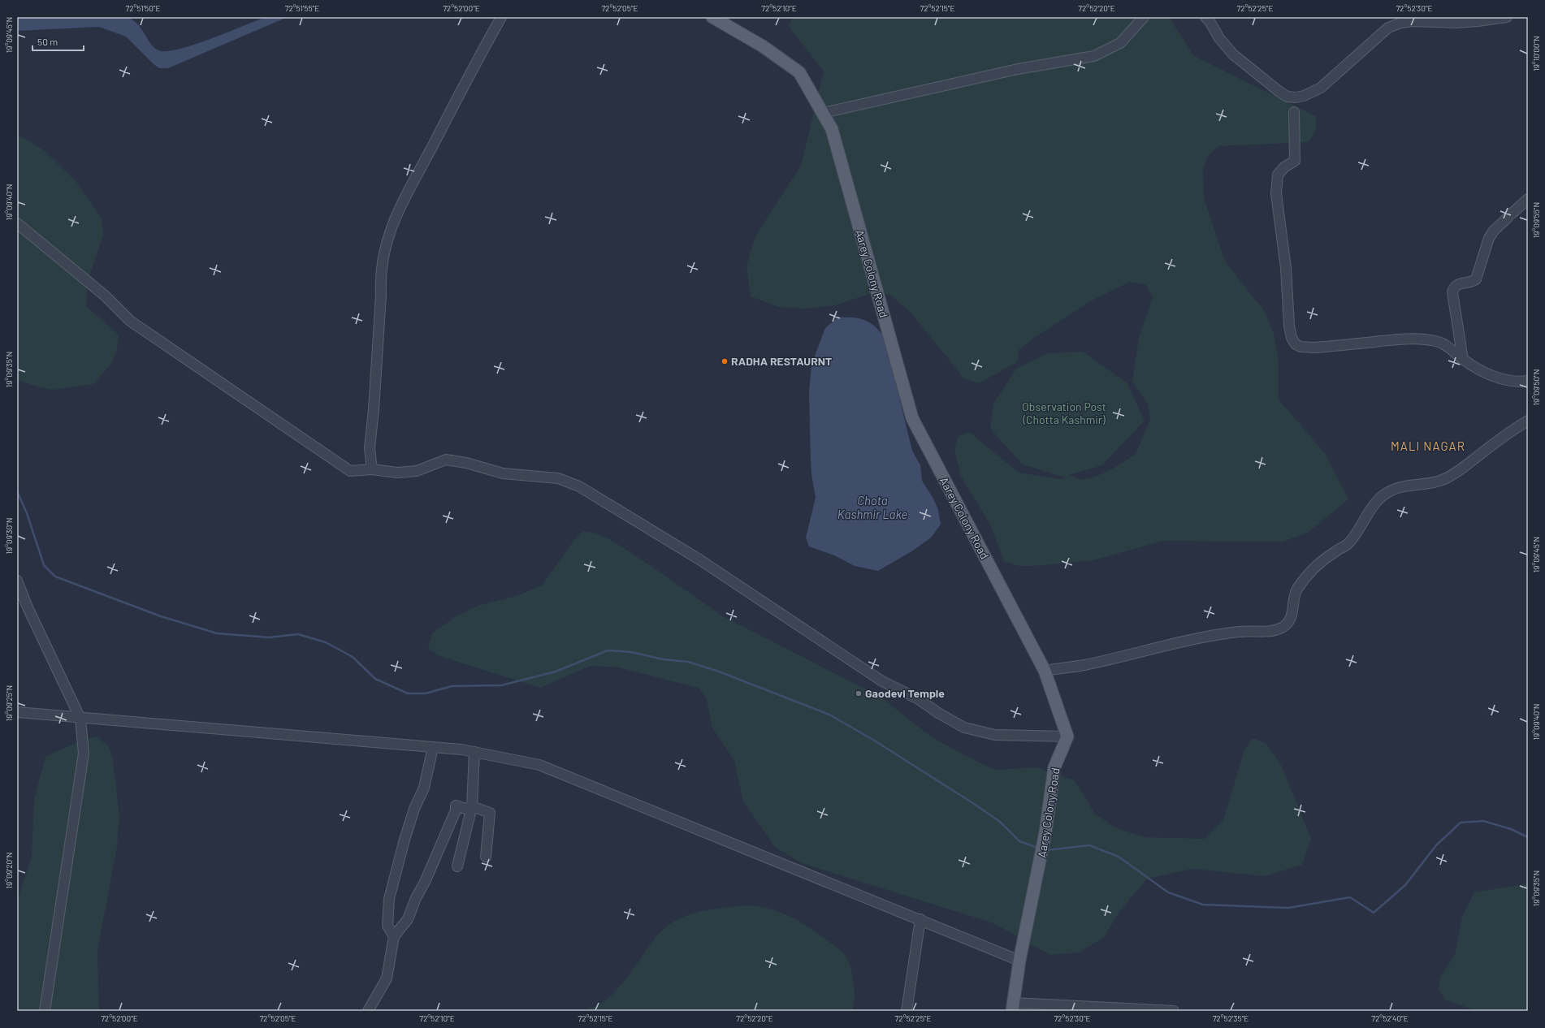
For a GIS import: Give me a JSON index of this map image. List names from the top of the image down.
{
  "streets": {
    "main road": ["Aarey Colony Road"]
  },
  "districts": ["MALI NAGAR"],
  "water": ["Chota Kashmir Lake"],
  "parks": ["Observation Post (Chotta Kashmir)"],
  "places": ["RADHA RESTAURNT", "Gaodevi Temple"],
  "scale_bar": "50 m",
  "coordinates": [
    "72°51'50\"E",
    "72°51'55\"E",
    "72°52'00\"E",
    "72°52'05\"E",
    "72°52'10\"E",
    "72°52'15\"E",
    "72°52'20\"E",
    "72°52'25\"E",
    "72°52'30\"E",
    "19°09'45\"N",
    "19°10'00\"N",
    "19°09'40\"N",
    "19°09'55\"N",
    "19°09'35\"N",
    "19°09'50\"N",
    "19°09'30\"N",
    "19°09'25\"N",
    "19°09'20\"N",
    "72°52'35\"E",
    "72°52'40\"E"
  ]
}
